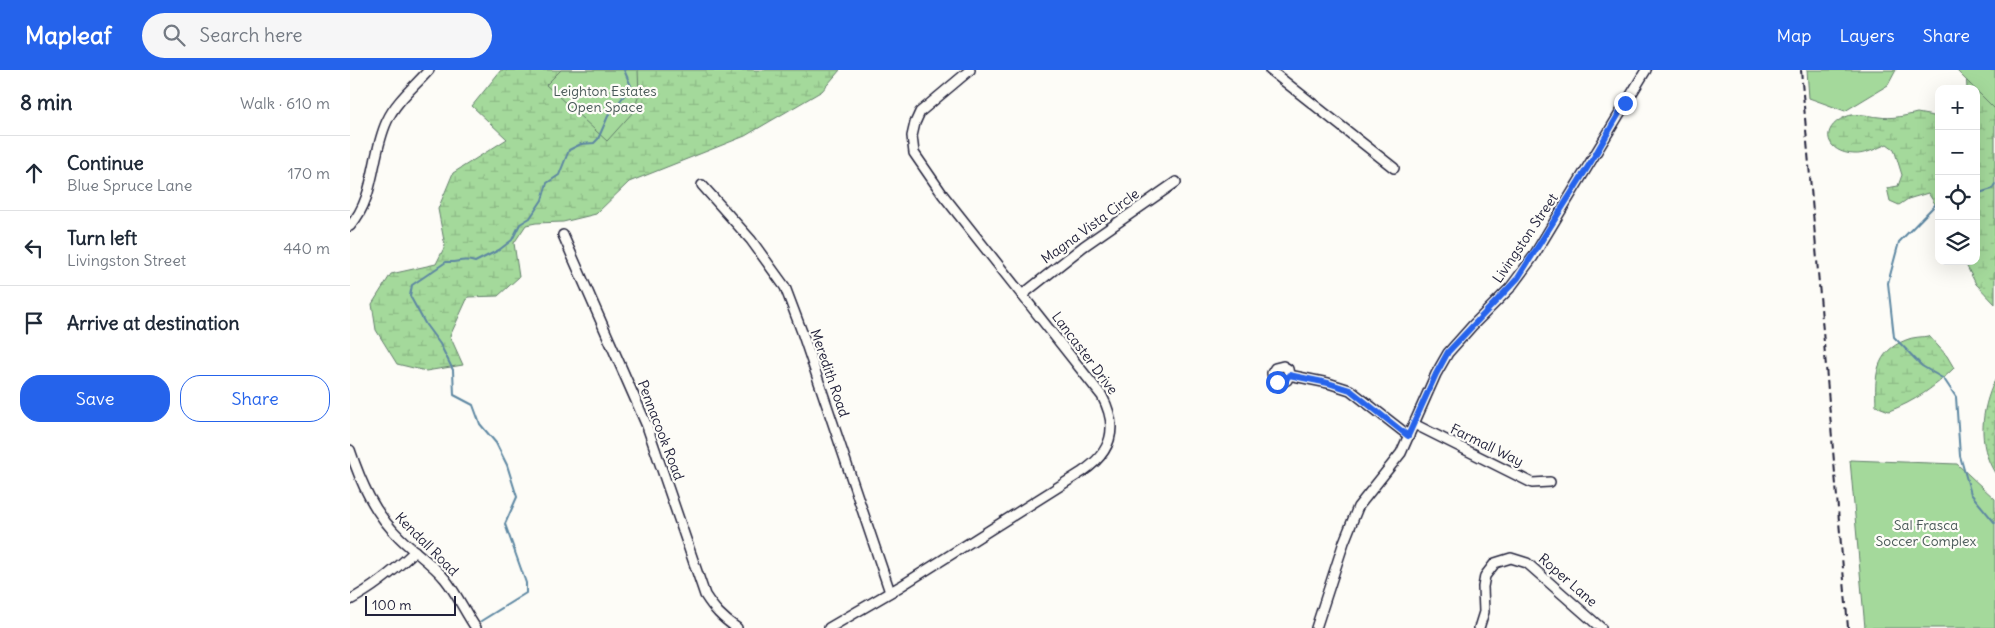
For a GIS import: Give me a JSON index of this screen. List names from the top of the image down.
{
  "streets": {
    "street": [
      "Magna Vista Circle",
      "Livingston Street",
      "Lancaster Drive",
      "Meredith Road",
      "Pennacook Road",
      "Farmall Way",
      "Kendall Road",
      "Roper Lane"
    ]
  },
  "crossings": [
    ["Magna Vista Circle", "Lancaster Drive"],
    ["Livingston Street", "Farmall Way"],
    ["Lancaster Drive", "Meredith Road"]
  ],
  "parks": ["Leighton Estates Open Space", "Sal Frasca Soccer Complex"],
  "scale_bar": "100 m",
  "page": {
    "header": "Mapleaf",
    "search": "Search here",
    "nav": ["Map", "Layers", "Share"],
    "heading": ["8 min", "Walk · 610 m"],
    "map_buttons": ["+", "−"],
    "list": [
      ["Continue", "Blue Spruce Lane", "170 m"],
      ["Turn left", "Livingston Street", "440 m"],
      "Arrive at destination"
    ],
    "buttons": ["Save", "Share"],
    "scale": "100 m"
  }
}
